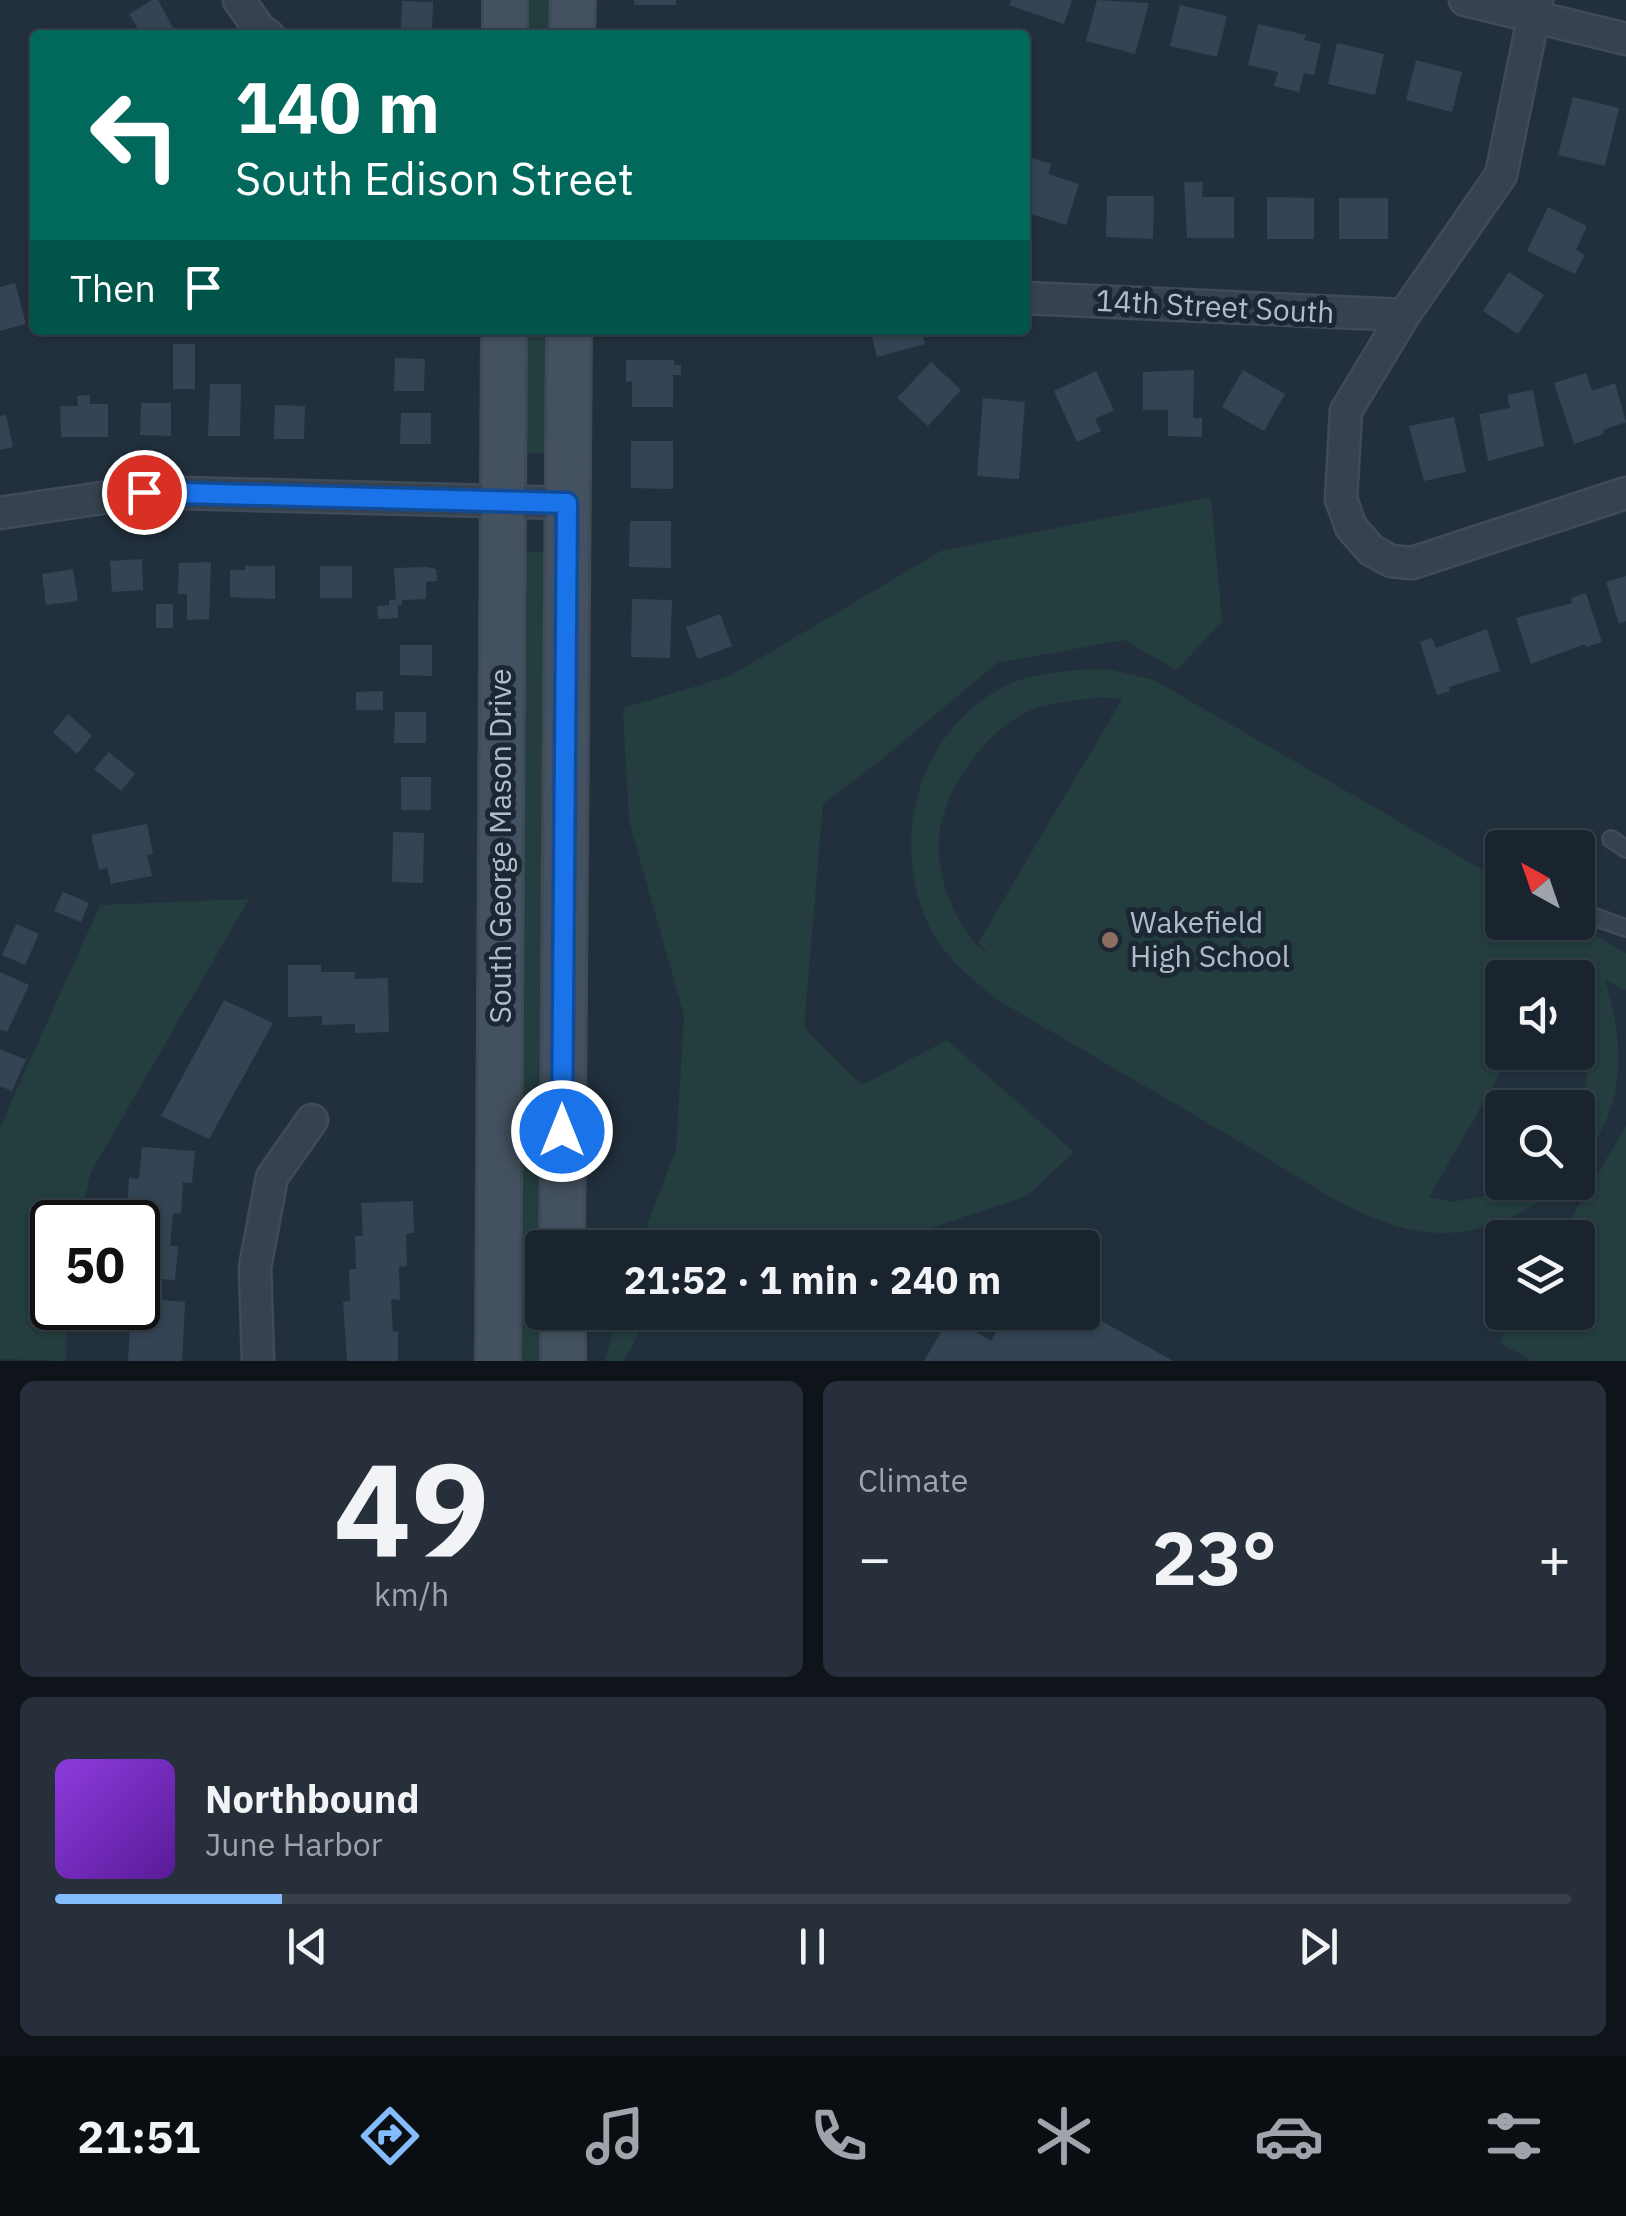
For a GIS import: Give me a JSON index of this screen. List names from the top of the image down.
{
  "streets": {
    "main road": ["South George Mason Drive"],
    "street": ["14th Street South"]
  },
  "places": ["Wakefield High School"],
  "north": "top left",
  "page": {
    "turn": ["140 m", "South Edison Street"],
    "then": "Then",
    "limit": "50",
    "trip": "21:52 · 1 min · 240 m",
    "tile": [
      ["49", "km/h"],
      "Climate"
    ],
    "heat": ["−", "23°", "+"],
    "song": ["Northbound", "June Harbor"],
    "tabs": "21:51"
  }
}
